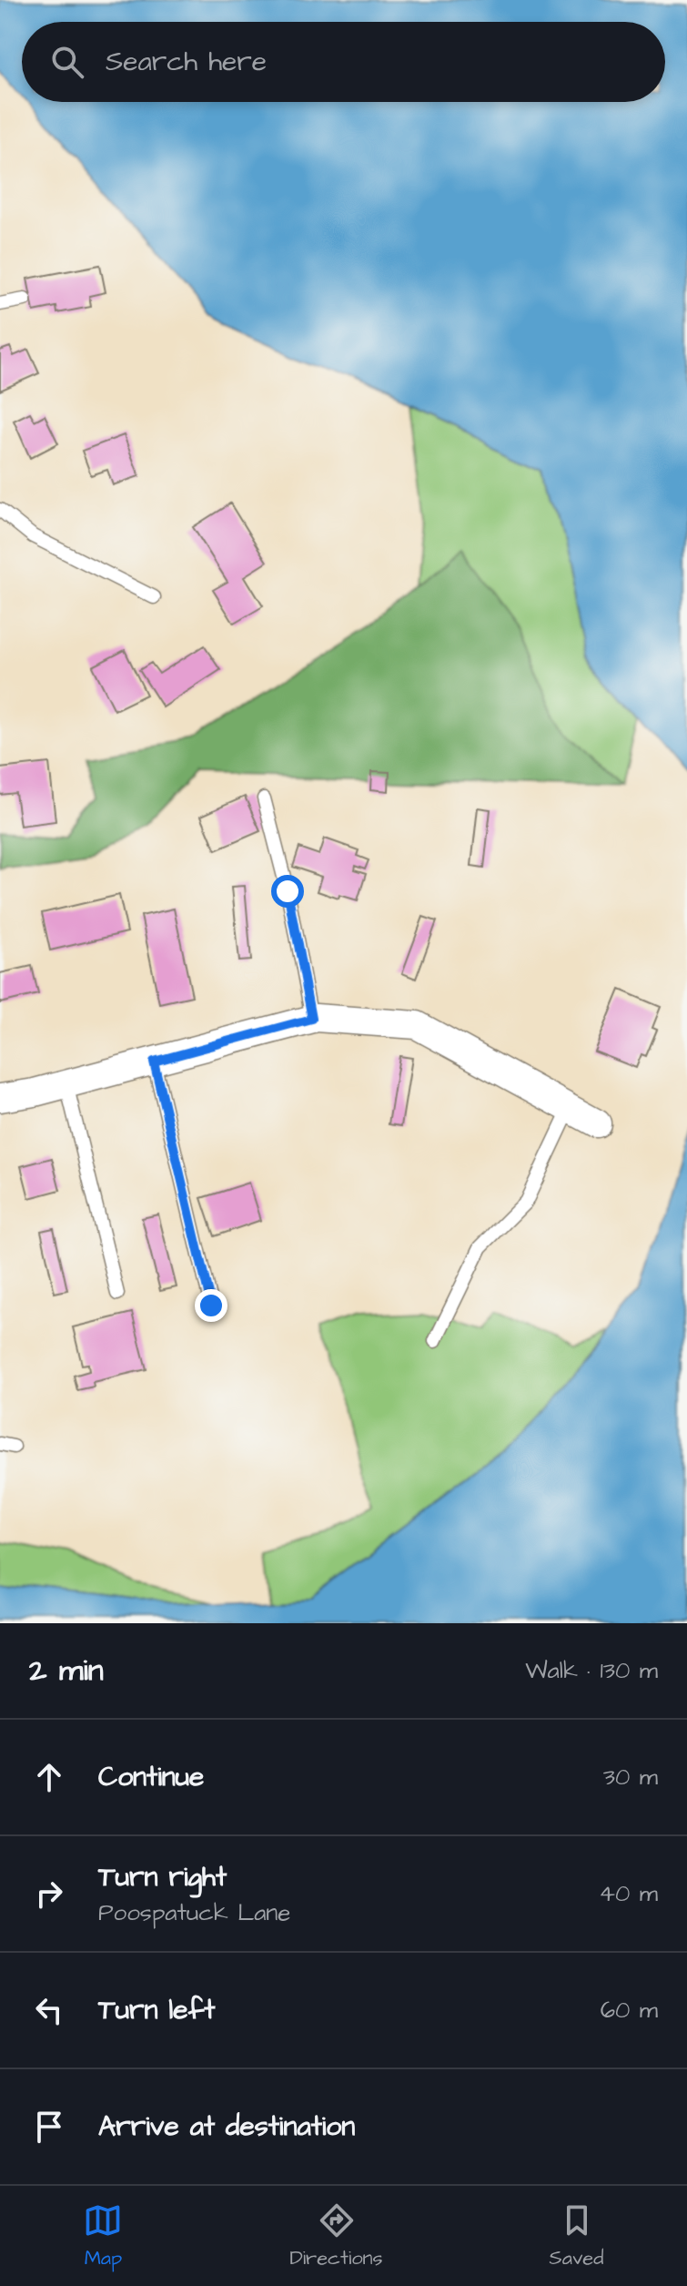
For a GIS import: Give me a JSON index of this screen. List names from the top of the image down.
{
  "page": {
    "search": "Search here",
    "heading": ["2 min", "Walk · 130 m"],
    "list": [
      ["Continue", "30 m"],
      ["Turn right", "Poospatuck Lane", "40 m"],
      ["Turn left", "60 m"],
      "Arrive at destination"
    ],
    "nav": ["Map", "Directions", "Saved"]
  }
}
